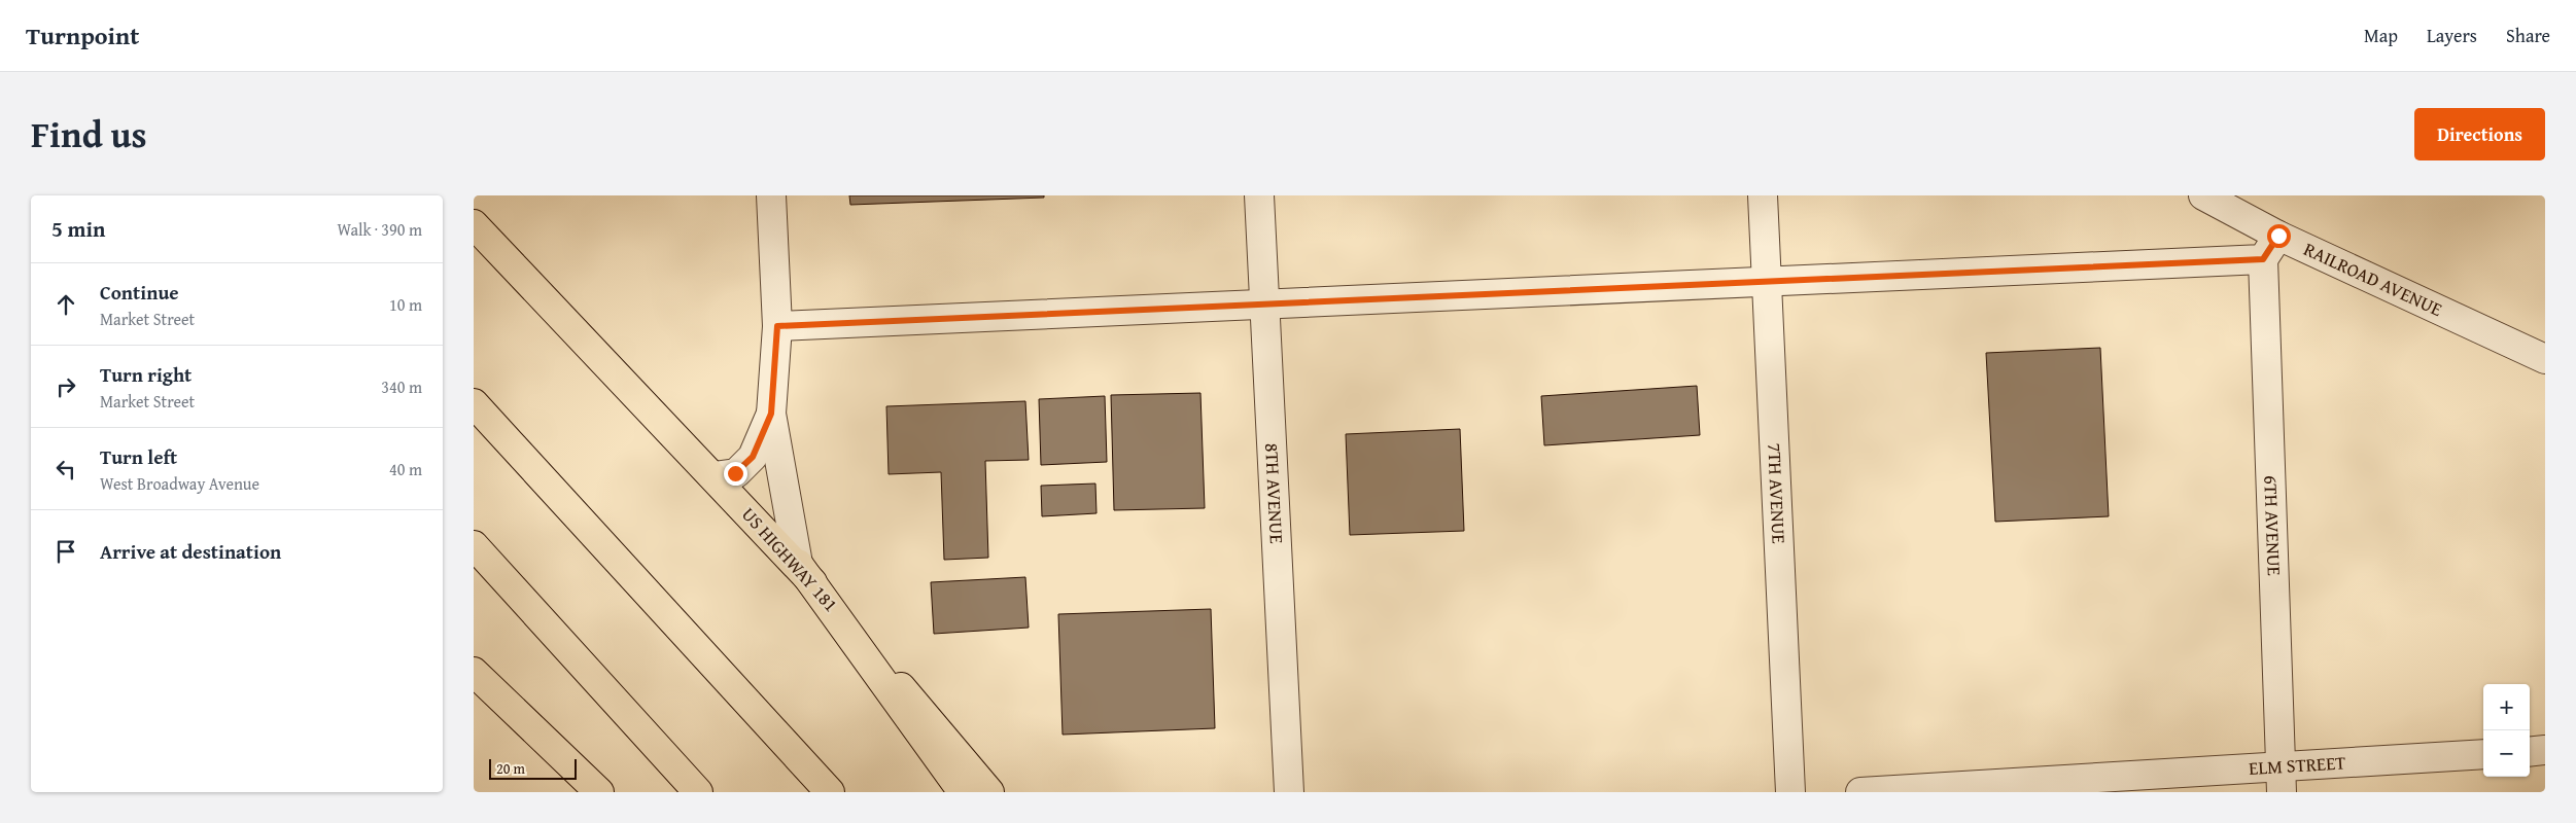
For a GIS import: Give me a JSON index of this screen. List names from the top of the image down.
{
  "streets": {
    "main road": ["US HIGHWAY 181"],
    "street": [
      "RAILROAD AVENUE",
      "8TH AVENUE",
      "7TH AVENUE",
      "6TH AVENUE",
      "ELM STREET"
    ]
  },
  "crossings": [
    ["6TH AVENUE", "ELM STREET"]
  ],
  "scale_bar": "20 m",
  "page": {
    "header": "Turnpoint",
    "nav": ["Map", "Layers", "Share"],
    "title": "Find us",
    "buttons": "Directions",
    "heading": ["5 min", "Walk · 390 m"],
    "list": [
      ["Continue", "Market Street", "10 m"],
      ["Turn right", "Market Street", "340 m"],
      ["Turn left", "West Broadway Avenue", "40 m"],
      "Arrive at destination"
    ],
    "map_buttons": ["+", "−"],
    "scale": "20 m"
  }
}
